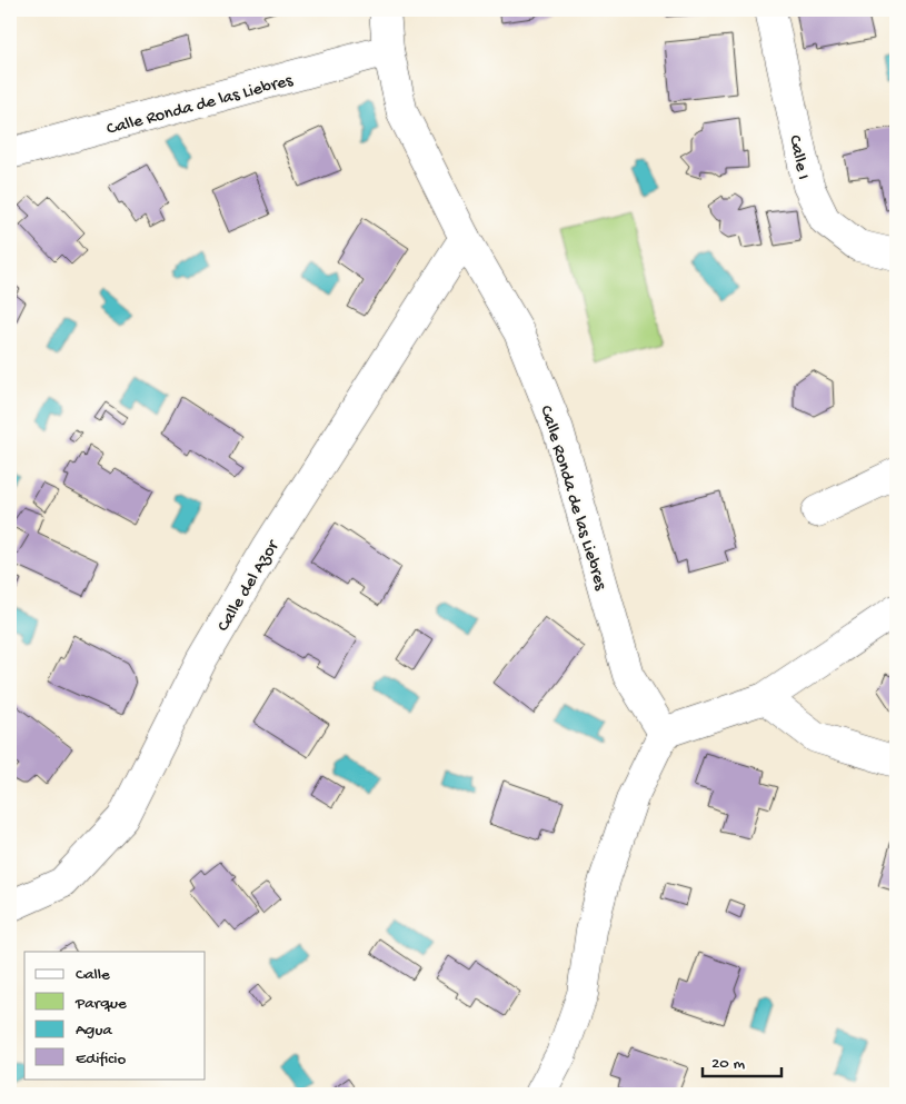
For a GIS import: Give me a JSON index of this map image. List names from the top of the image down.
{
  "streets": {
    "street": ["Calle Ronda de las Liebres", "Calle I", "Calle del Azor"]
  },
  "crossings": [
    ["Calle Ronda de las Liebres", "Calle del Azor"]
  ],
  "legend": [
    "Calle",
    "Parque",
    "Agua",
    "Edificio"
  ],
  "scale_bar": "20 m"
}
